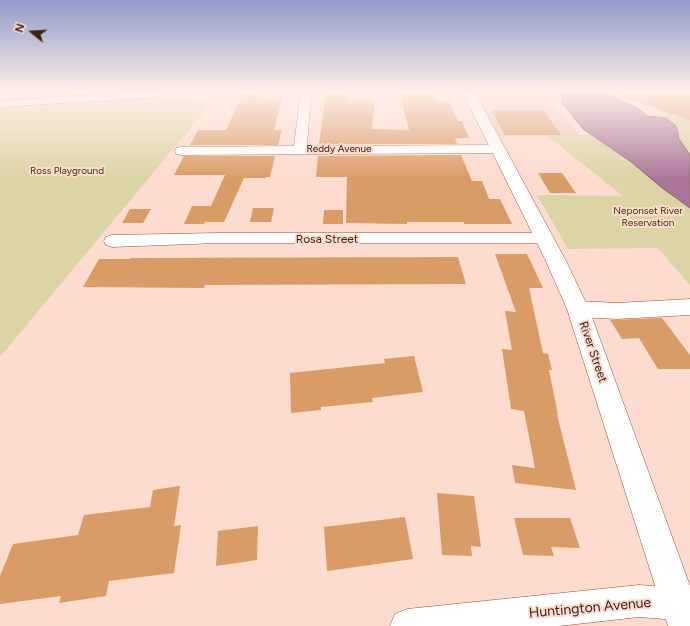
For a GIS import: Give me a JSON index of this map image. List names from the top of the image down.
{
  "streets": {
    "main road": ["River Street"],
    "street": ["Reddy Avenue", "Rosa Street", "Huntington Avenue"]
  },
  "crossings": [
    ["Reddy Avenue", "River Street"],
    ["Rosa Street", "River Street"],
    ["River Street", "Huntington Avenue"]
  ],
  "parks": ["Ross Playground", "Neponset River Reservation"],
  "north": "left"
}
